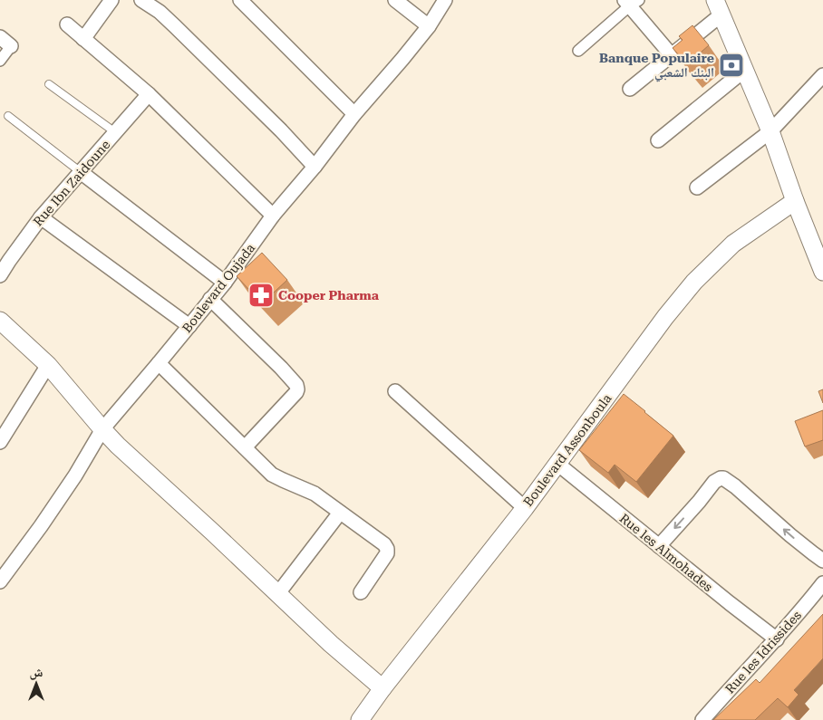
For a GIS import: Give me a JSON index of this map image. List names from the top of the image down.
{
  "streets": {
    "street": [
      "Rue Ibn Zaidoune",
      "Boulevard Oujada",
      "Boulevard Assonboula",
      "Rue les Almohades",
      "Rue les Idrissides"
    ]
  },
  "crossings": [
    ["Boulevard Assonboula", "Rue les Almohades"],
    ["Rue les Almohades", "Rue les Idrissides"]
  ],
  "places": {
    "bank": ["Banque Populaire البنك الشعبي"],
    "pharmacy": ["Cooper Pharma"]
  },
  "north": "top"
}
